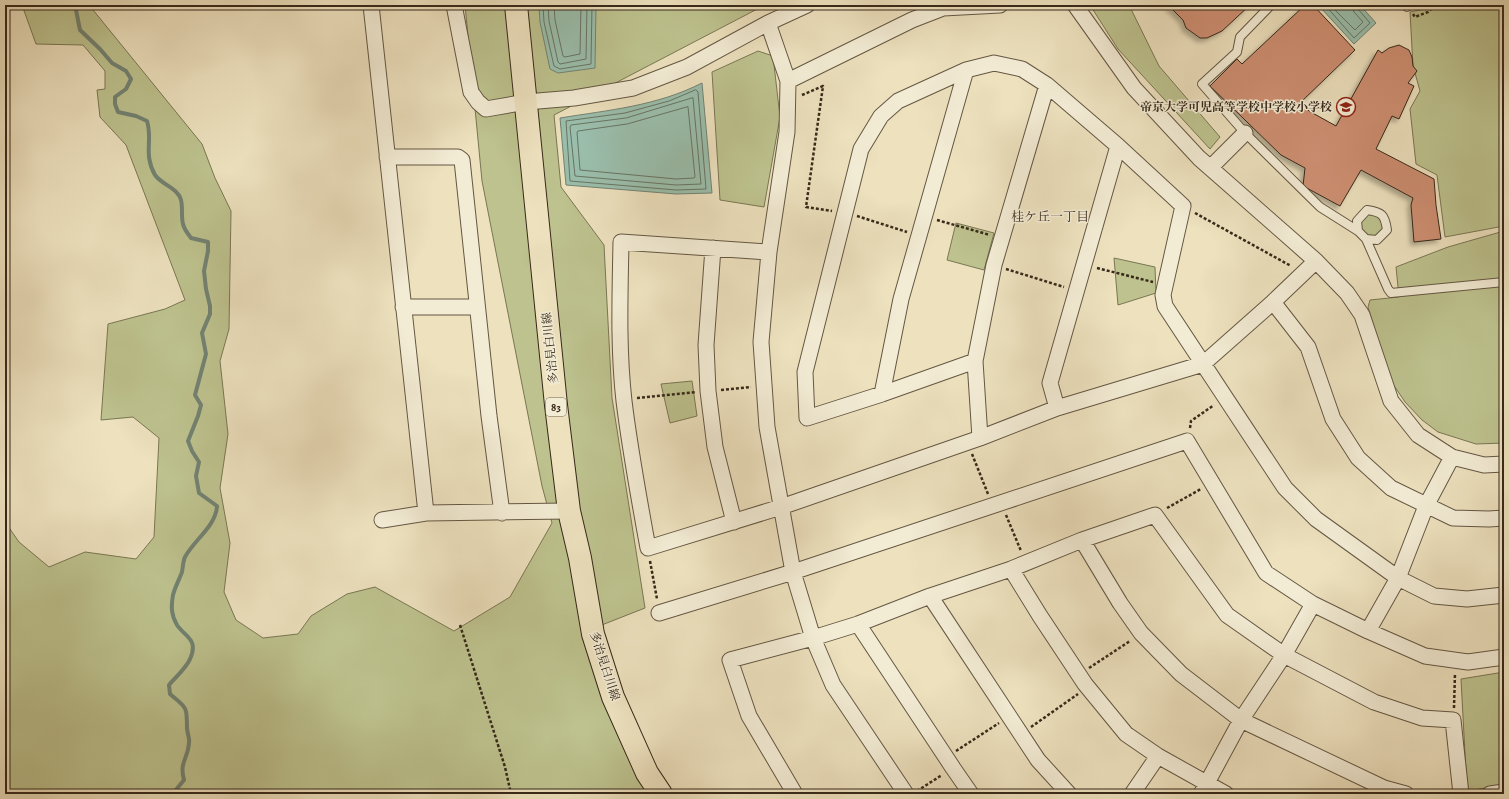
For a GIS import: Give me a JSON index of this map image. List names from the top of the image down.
{
  "streets": {
    "main road": ["多治見白川線", "83"]
  },
  "districts": ["桂ケ丘一丁目"],
  "places": {
    "school or university": ["帝京大学可児高等学校中学校小学校"]
  }
}
